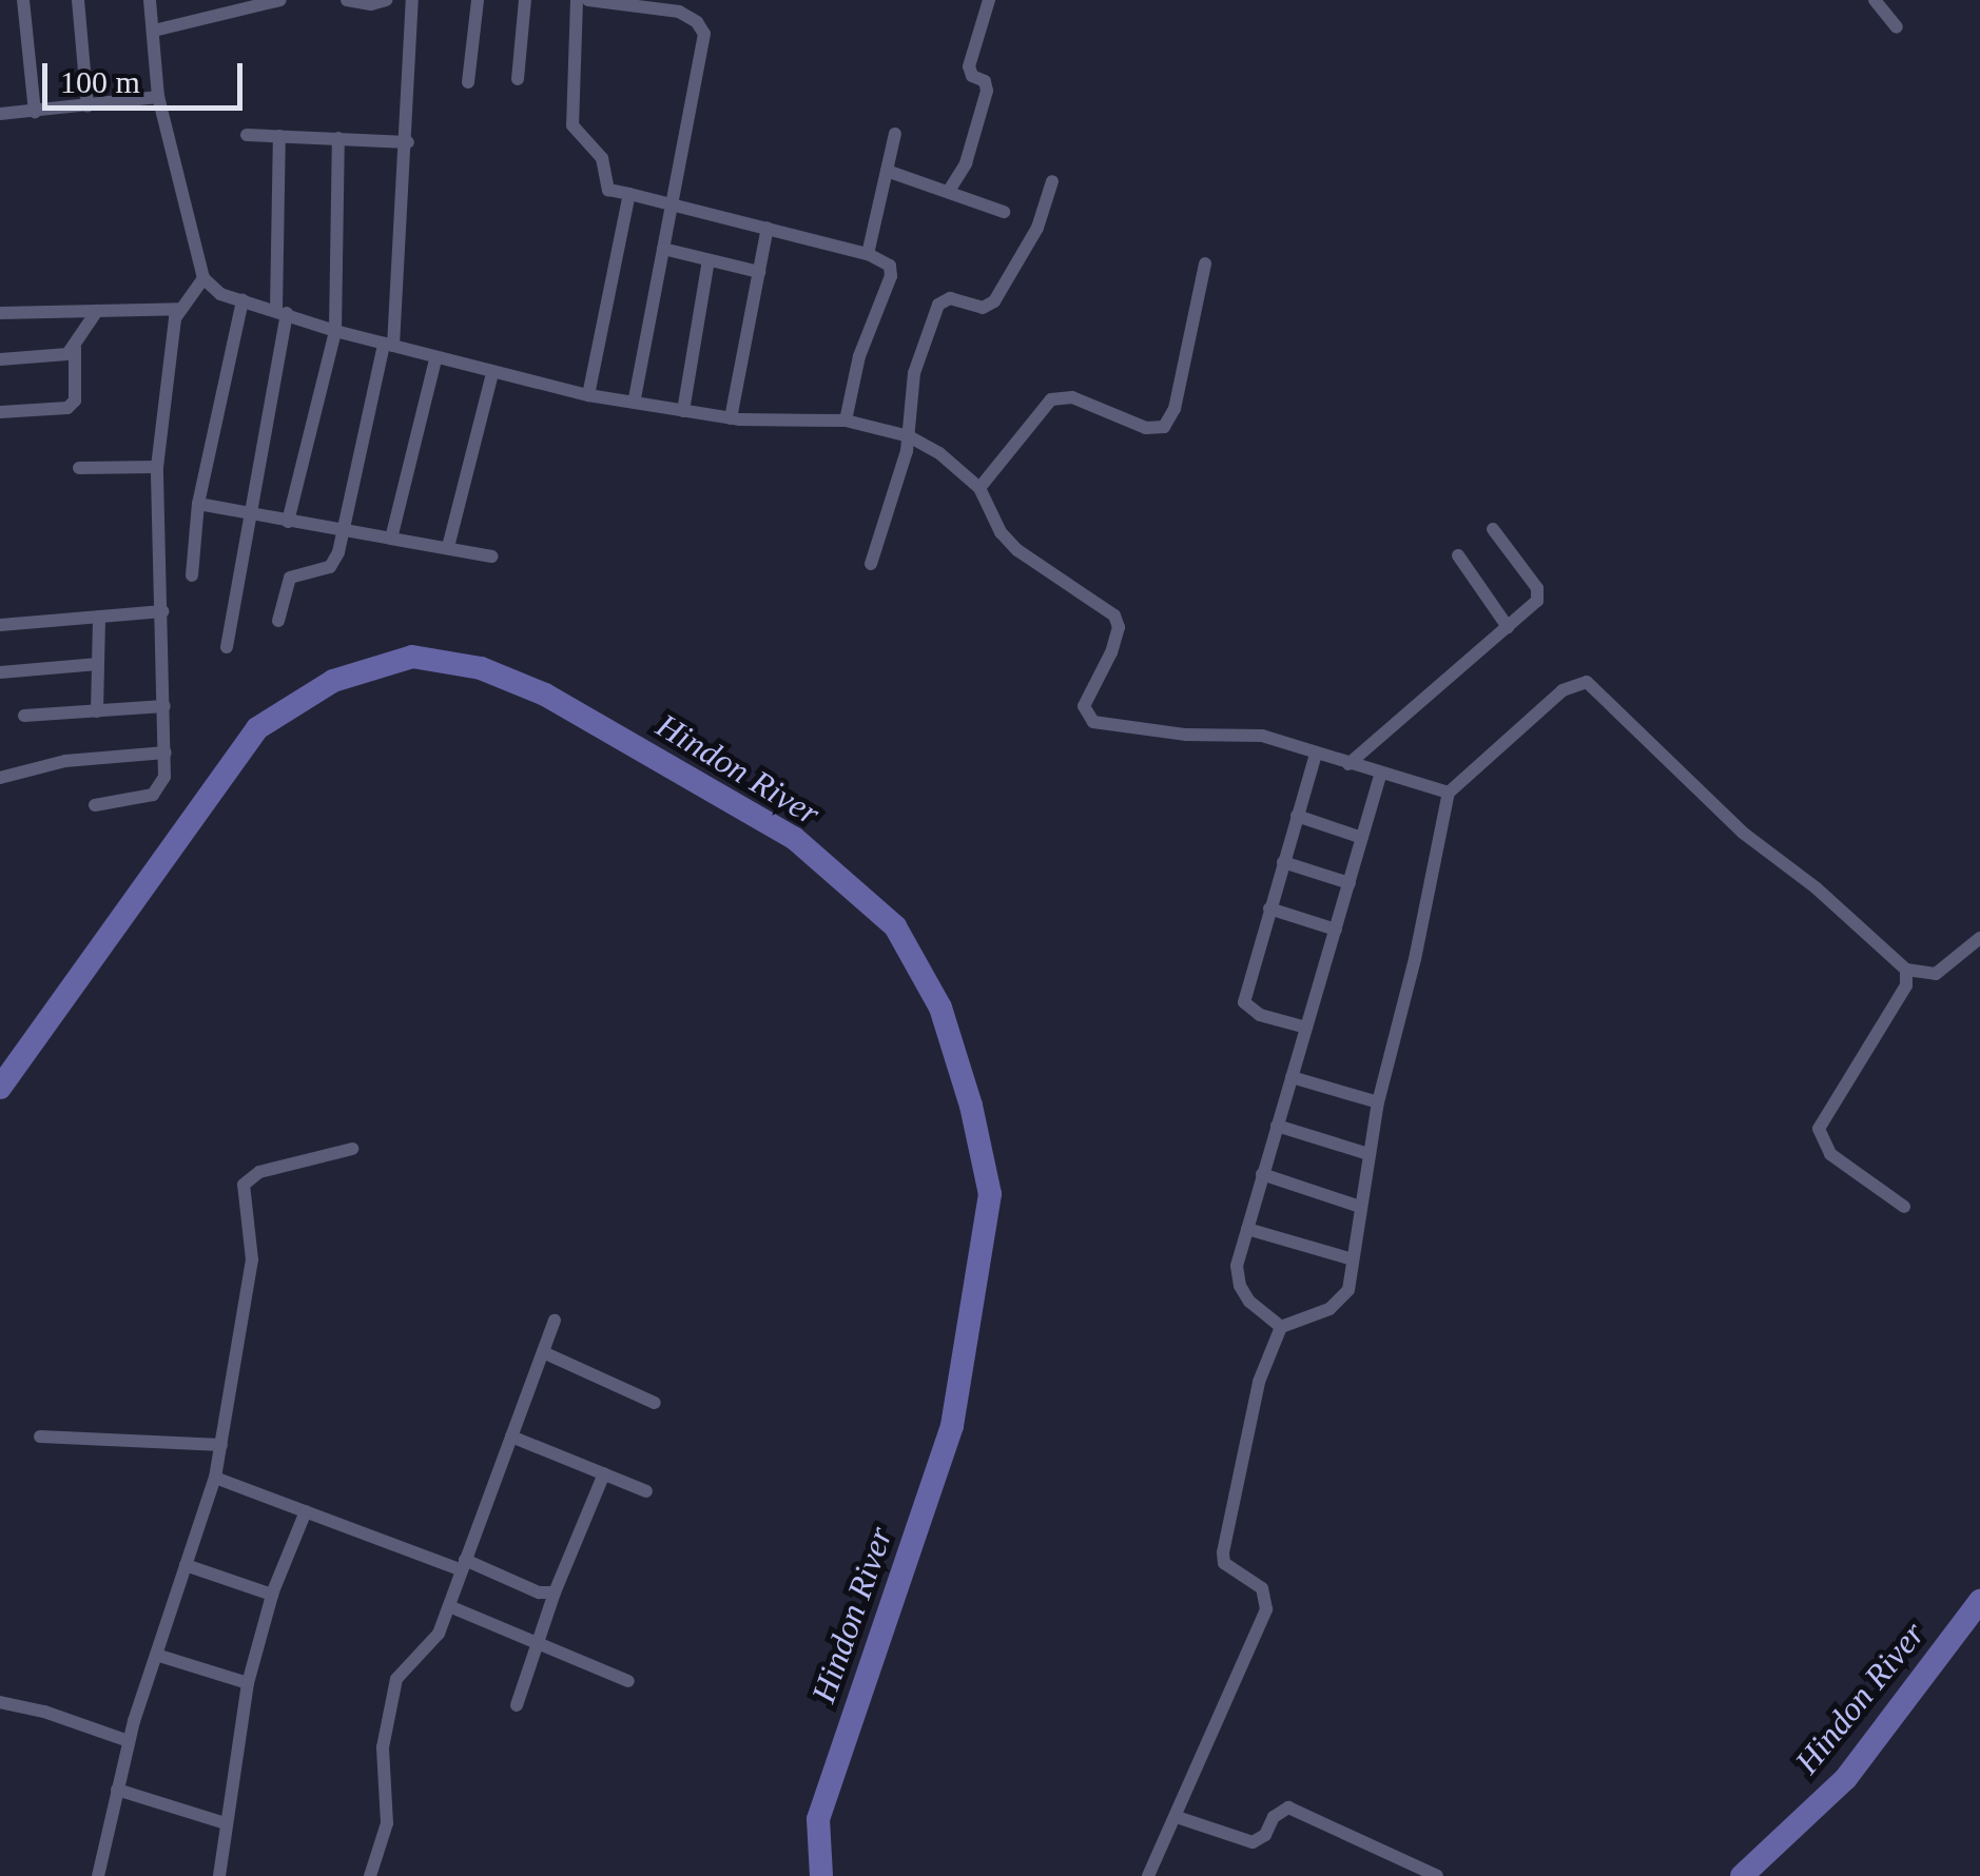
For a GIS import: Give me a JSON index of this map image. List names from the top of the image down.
{
  "water": ["Hindon River"],
  "scale_bar": "100 m"
}
